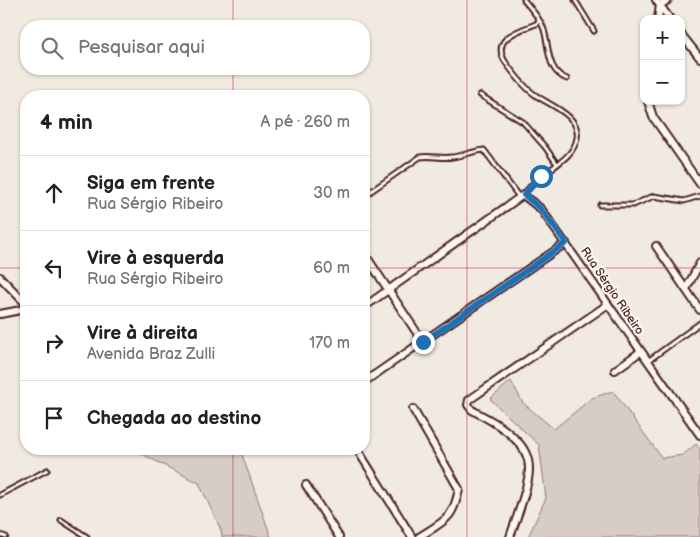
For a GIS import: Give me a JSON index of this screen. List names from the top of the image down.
{
  "streets": {
    "street": ["Rua Sérgio Ribeiro"]
  },
  "page": {
    "map_buttons": ["+", "−"],
    "search": "Pesquisar aqui",
    "heading": ["4 min", "A pé · 260 m"],
    "list": [
      ["Siga em frente", "Rua Sérgio Ribeiro", "30 m"],
      ["Vire à esquerda", "Rua Sérgio Ribeiro", "60 m"],
      ["Vire à direita", "Avenida Braz Zulli", "170 m"],
      "Chegada ao destino"
    ]
  }
}
